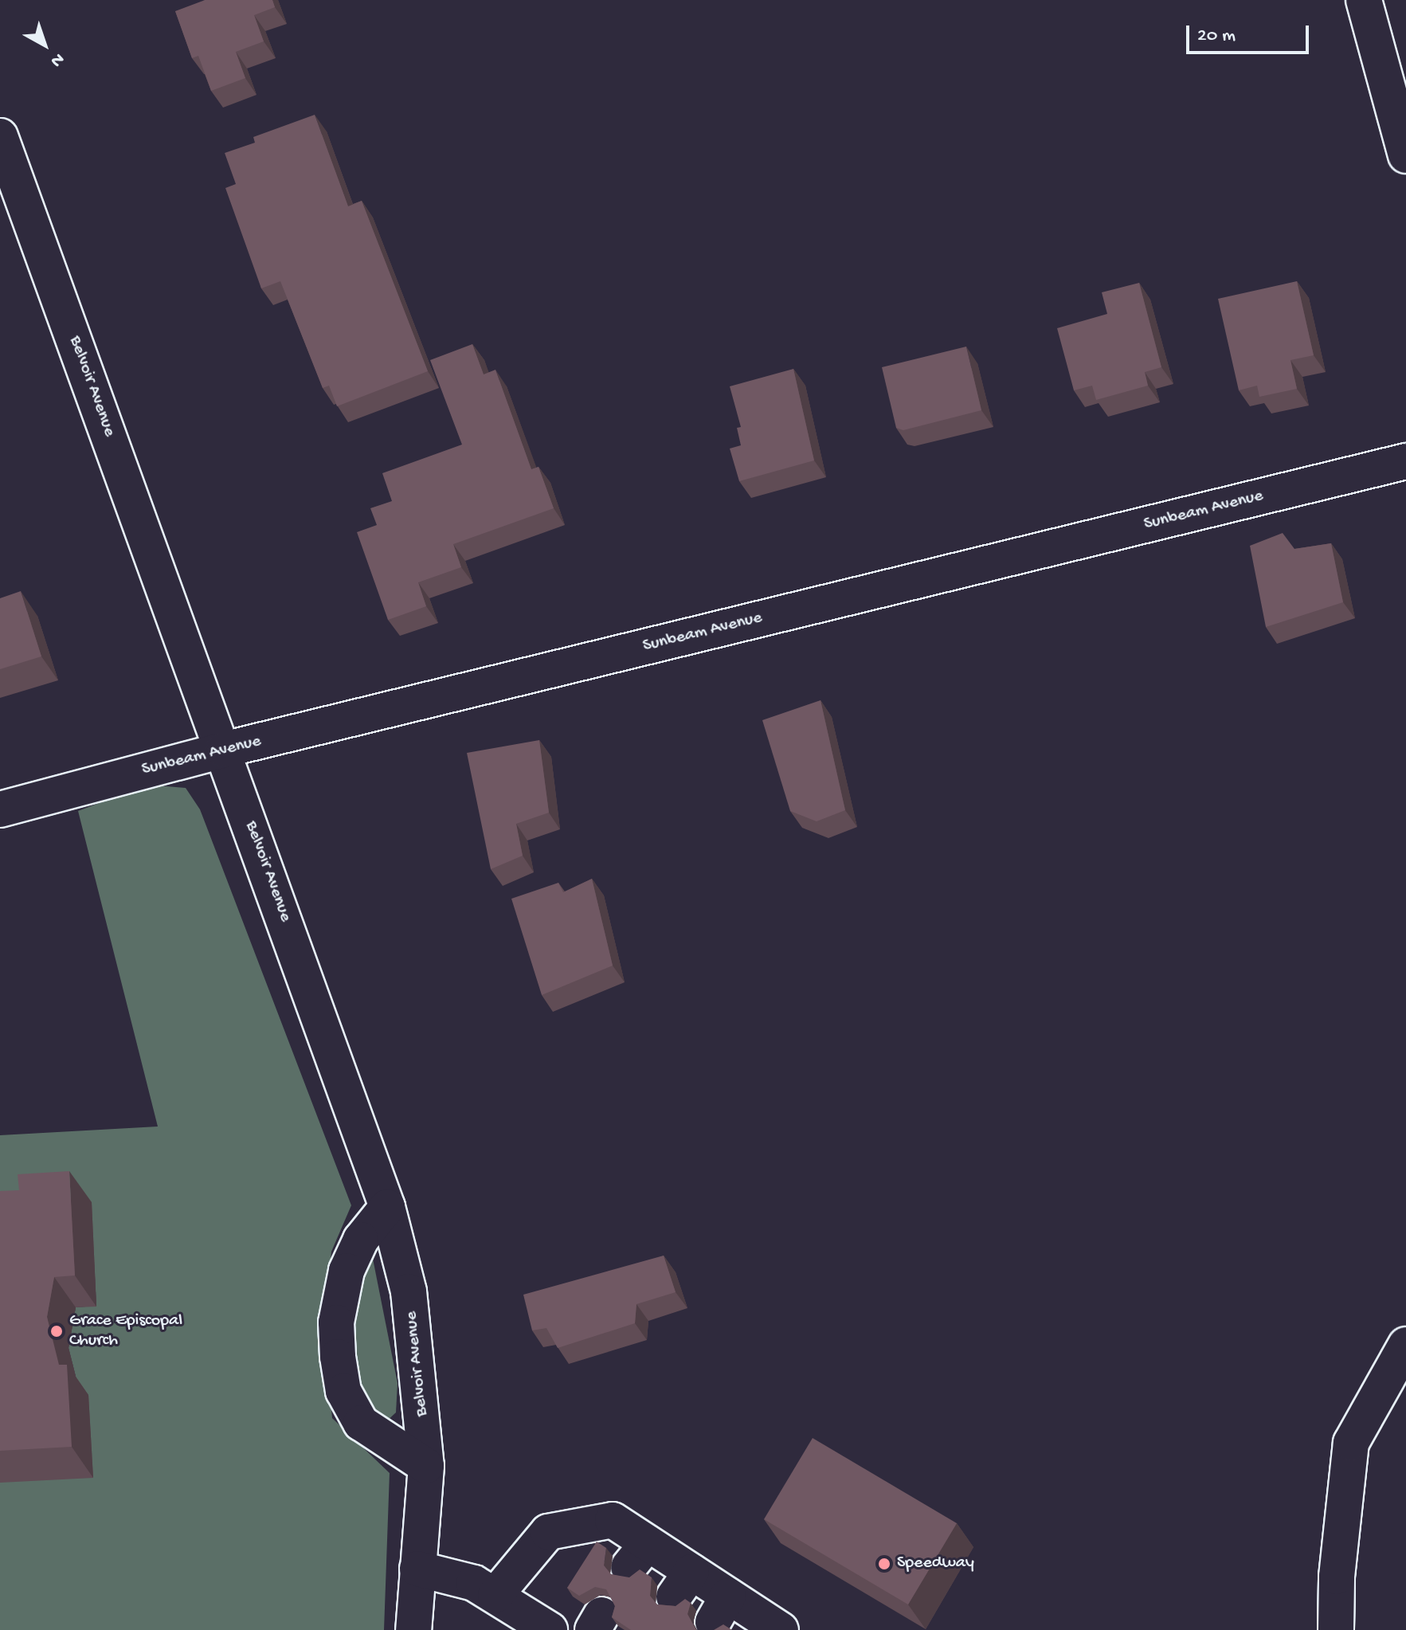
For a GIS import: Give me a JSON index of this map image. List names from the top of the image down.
{
  "streets": {
    "street": ["Belvoir Avenue", "Sunbeam Avenue"]
  },
  "crossings": [
    ["Belvoir Avenue", "Sunbeam Avenue"]
  ],
  "places": ["Grace Episcopal Church", "Speedway"],
  "scale_bar": "20 m",
  "north": "bottom right"
}
